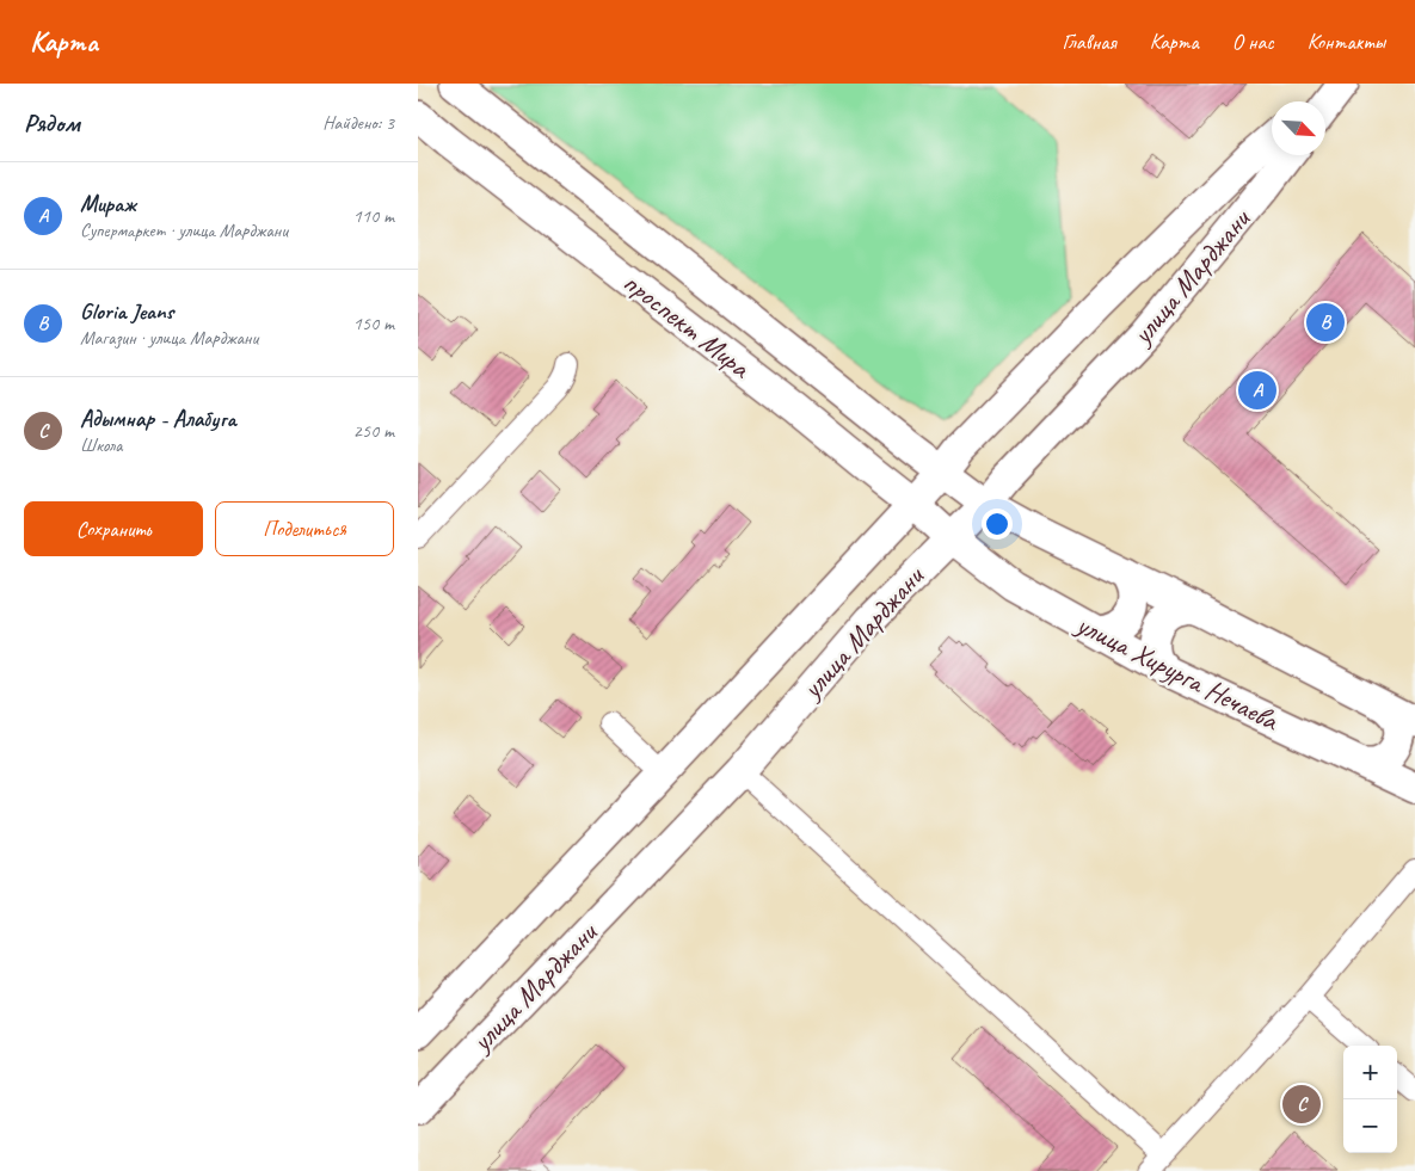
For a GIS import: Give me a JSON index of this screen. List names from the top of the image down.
{
  "streets": {
    "main road": ["улица Марджани", "проспект Мира", "улица Хирурга Нечаева"]
  },
  "crossings": [
    ["улица Марджани", "проспект Мира"],
    ["улица Марджани", "улица Хирурга Нечаева"],
    ["проспект Мира", "улица Хирурга Нечаева"]
  ],
  "north": "bottom right",
  "page": {
    "header": "Карта",
    "nav": [
      "Главная",
      "Карта",
      "О нас",
      "Контакты"
    ],
    "heading": ["Рядом", "Найдено: 3"],
    "list": [
      {
        "mark": "A",
        "name": "Мираж",
        "note": "Супермаркет · улица Марджани",
        "value": "110 m"
      },
      {
        "mark": "B",
        "name": "Gloria Jeans",
        "note": "Магазин · улица Марджани",
        "value": "150 m"
      },
      {
        "mark": "C",
        "name": "Адымнар - Алабуга",
        "note": "Школа",
        "value": "250 m"
      }
    ],
    "pins": ["B", "A", "C"],
    "buttons": ["Сохранить", "Поделиться"],
    "map_buttons": ["+", "−"]
  }
}
